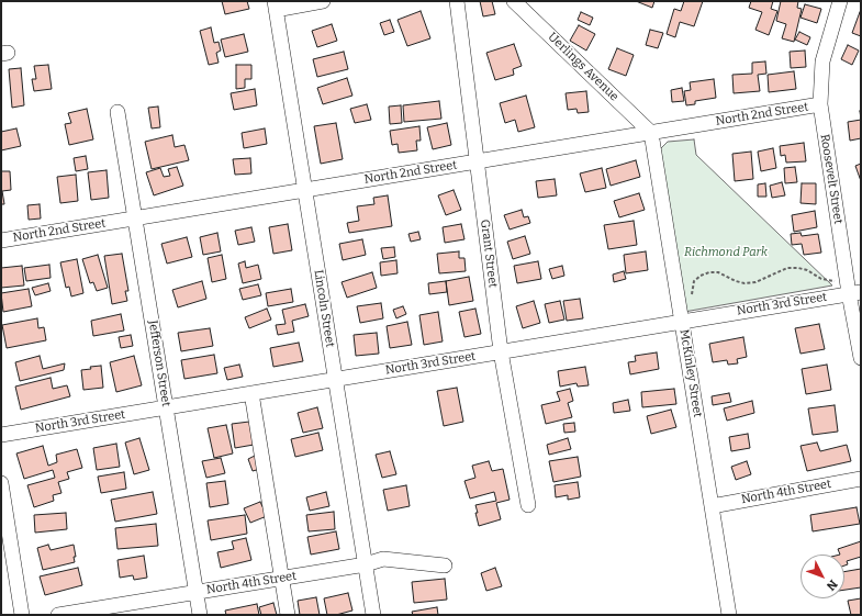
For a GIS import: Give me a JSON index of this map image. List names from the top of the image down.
{
  "streets": {
    "street": [
      "Uerlings Avenue",
      "North 2nd Street",
      "Roosevelt Street",
      "Grant Street",
      "North 3rd Street",
      "Lincoln Street",
      "Jefferson Street",
      "McKinley Street",
      "North 4th Street"
    ]
  },
  "crossings": [
    ["Uerlings Avenue", "North 2nd Street"],
    ["Uerlings Avenue", "McKinley Street"],
    ["North 2nd Street", "Roosevelt Street"],
    ["North 2nd Street", "Grant Street"],
    ["North 2nd Street", "Lincoln Street"],
    ["North 2nd Street", "Jefferson Street"],
    ["North 2nd Street", "McKinley Street"],
    ["Roosevelt Street", "North 3rd Street"],
    ["Grant Street", "North 3rd Street"],
    ["North 3rd Street", "Lincoln Street"],
    ["North 3rd Street", "Jefferson Street"],
    ["North 3rd Street", "McKinley Street"],
    ["Lincoln Street", "North 4th Street"],
    ["Jefferson Street", "North 4th Street"],
    ["McKinley Street", "North 4th Street"]
  ],
  "parks": ["Richmond Park"],
  "north": "bottom right"
}
